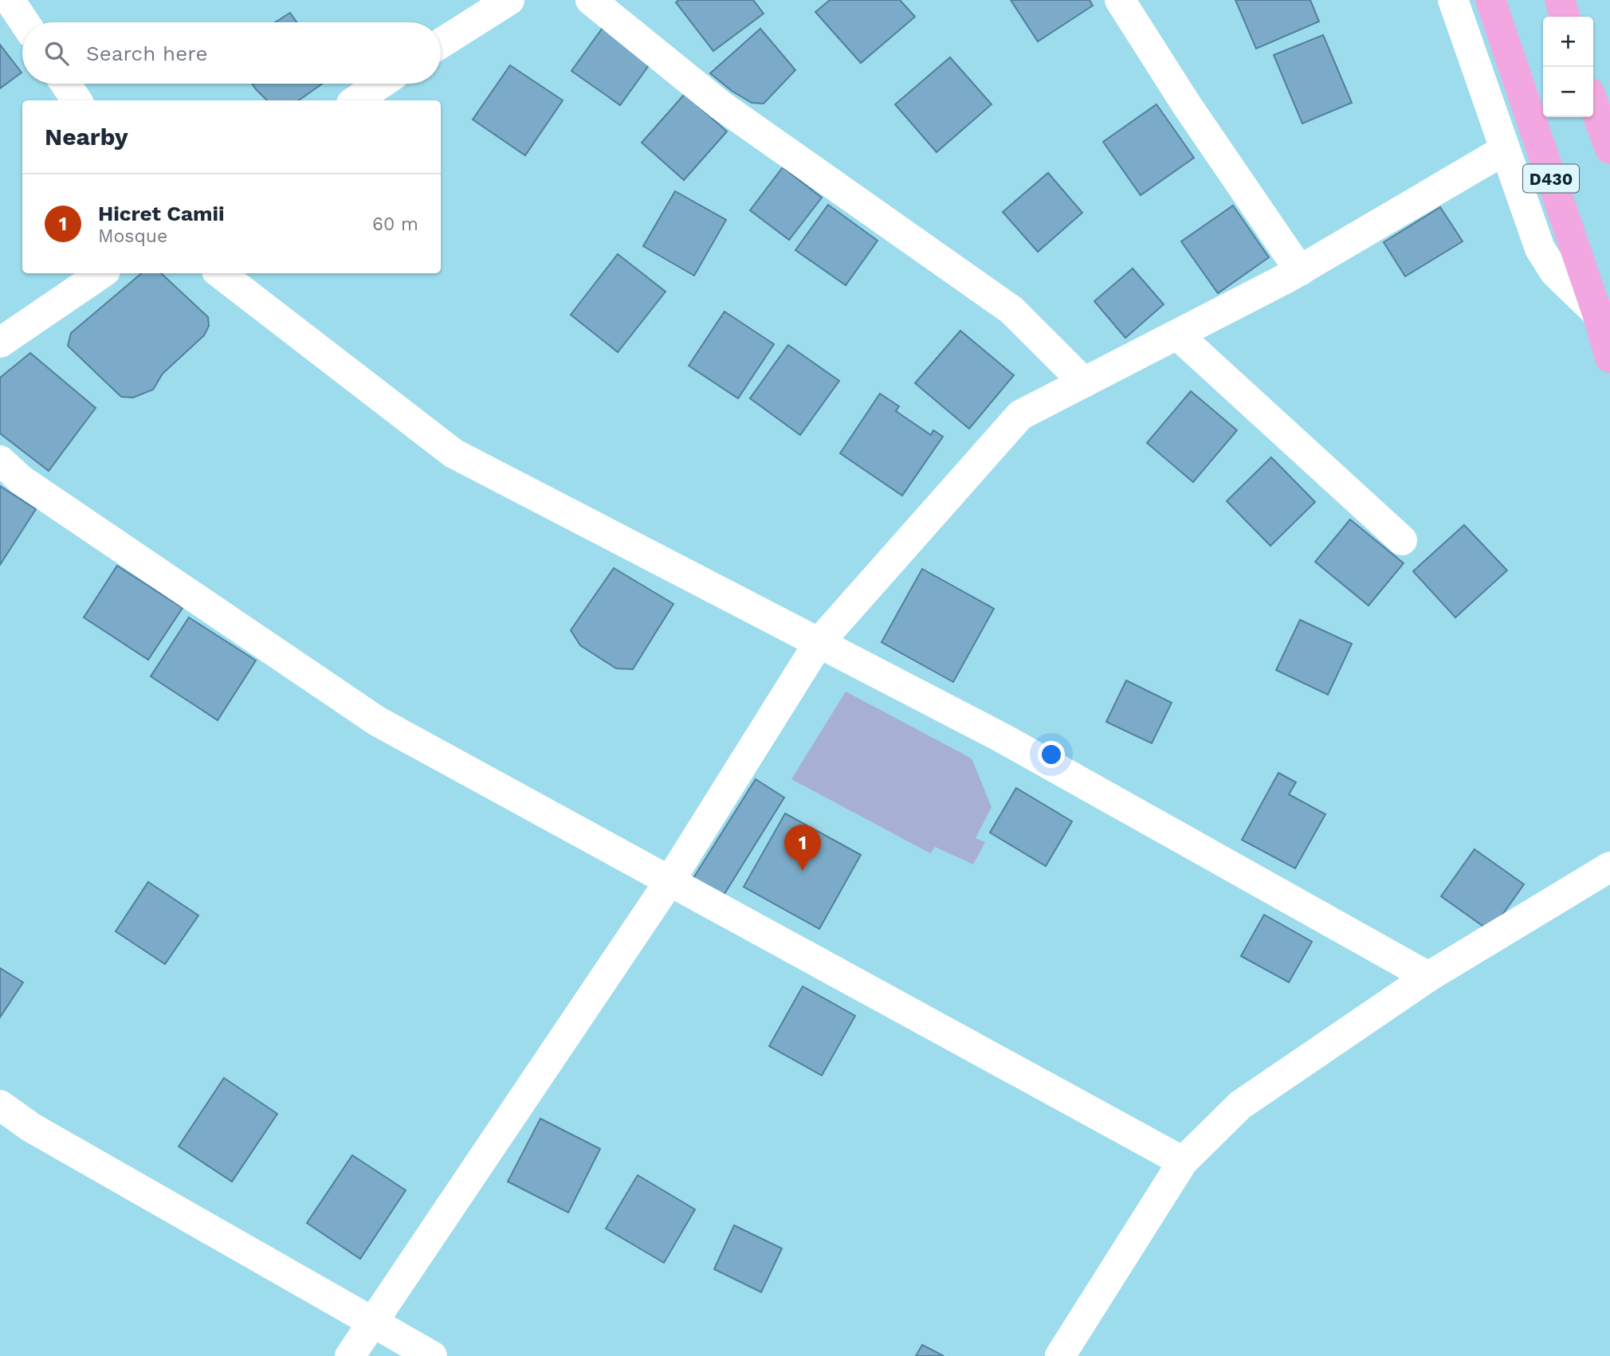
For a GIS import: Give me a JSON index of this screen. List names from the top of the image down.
{
  "streets": {
    "highway": ["D430"]
  },
  "page": {
    "map_buttons": ["+", "−"],
    "search": "Search here",
    "heading": "Nearby",
    "list": [
      {
        "mark": "1",
        "name": "Hicret Camii",
        "note": "Mosque",
        "value": "60 m"
      }
    ],
    "pins": "1"
  }
}
